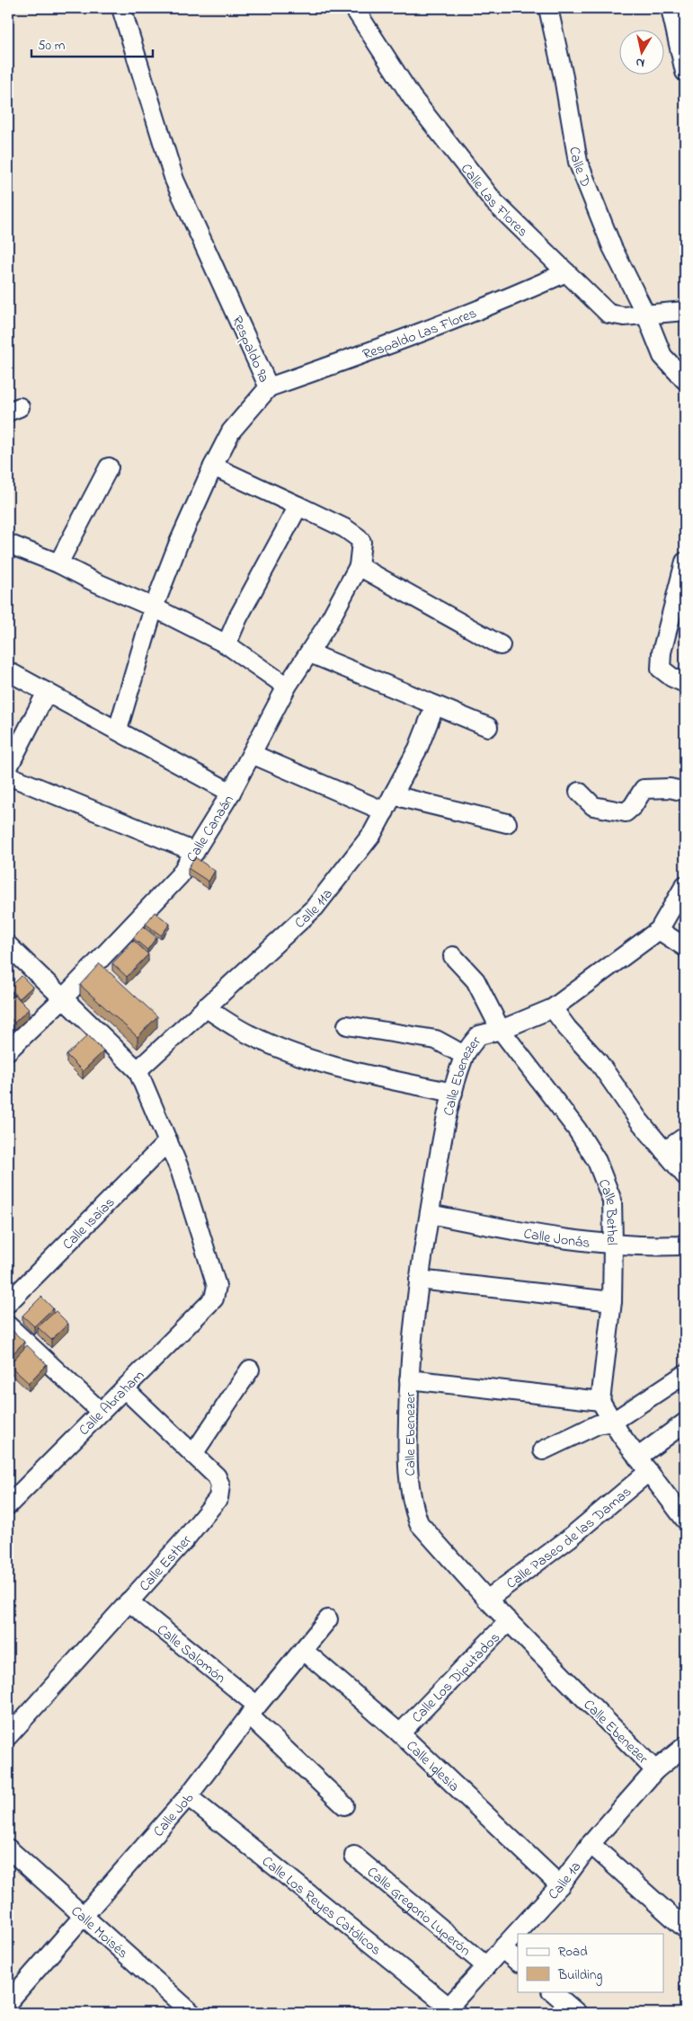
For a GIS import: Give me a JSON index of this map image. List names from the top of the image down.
{
  "streets": {
    "street": [
      "Calle D",
      "Calle Las Flores",
      "Respaldo Las Flores",
      "Respaldo 9a",
      "Calle Canaán",
      "Calle 11a",
      "Calle Ebenezer",
      "Calle Bethel",
      "Calle Isaías",
      "Calle Jonás",
      "Calle Abraham",
      "Calle Paseo de las Damas",
      "Calle Esther",
      "Calle Salomón",
      "Calle Los Diputados",
      "Calle Iglesia",
      "Calle Job",
      "Calle 1a",
      "Calle Los Reyes Católicos",
      "Calle Gregorio Luperón",
      "Calle Moisés"
    ]
  },
  "crossings": [
    ["Calle D", "Calle Las Flores"],
    ["Calle Las Flores", "Respaldo Las Flores"],
    ["Respaldo Las Flores", "Respaldo 9a"],
    ["Calle Ebenezer", "Calle Bethel"],
    ["Calle Ebenezer", "Calle Jonás"],
    ["Calle Ebenezer", "Calle Paseo de las Damas"],
    ["Calle Ebenezer", "Calle Los Diputados"],
    ["Calle Ebenezer", "Calle 1a"],
    ["Calle Bethel", "Calle Jonás"],
    ["Calle Isaías", "Calle Abraham"],
    ["Calle Abraham", "Calle Esther"],
    ["Calle Esther", "Calle Salomón"],
    ["Calle Salomón", "Calle Job"],
    ["Calle Los Diputados", "Calle Iglesia"],
    ["Calle Iglesia", "Calle Job"],
    ["Calle Iglesia", "Calle 1a"],
    ["Calle Job", "Calle Los Reyes Católicos"],
    ["Calle Job", "Calle Moisés"],
    ["Calle 1a", "Calle Los Reyes Católicos"],
    ["Calle 1a", "Calle Gregorio Luperón"]
  ],
  "legend": ["Road", "Building"],
  "scale_bar": "50 m",
  "north": "bottom"
}
